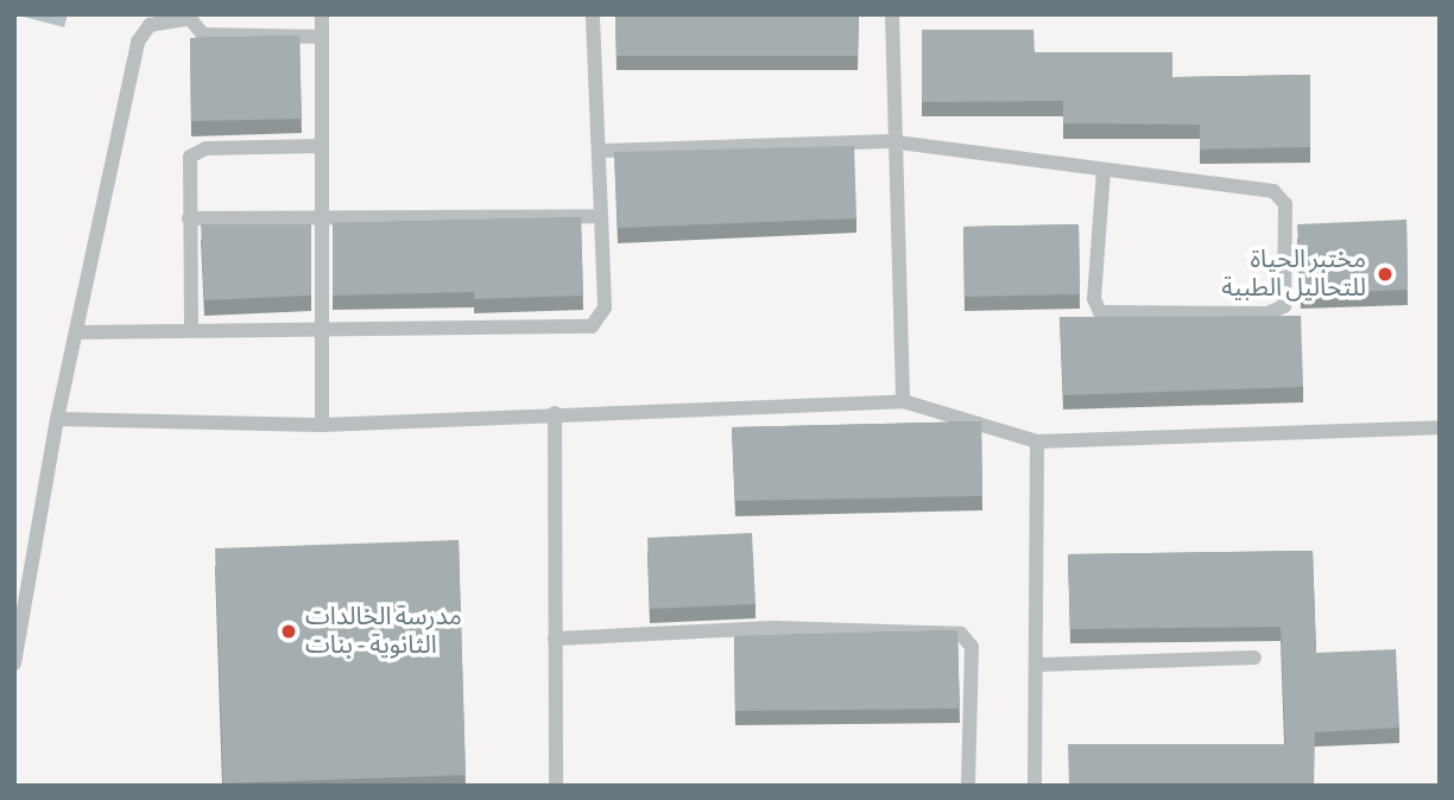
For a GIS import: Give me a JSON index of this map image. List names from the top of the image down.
{
  "places": ["مختبر الحياة للتحاليل الطبية", "مدرسة الخالدات الثانوية - بنات"]
}
